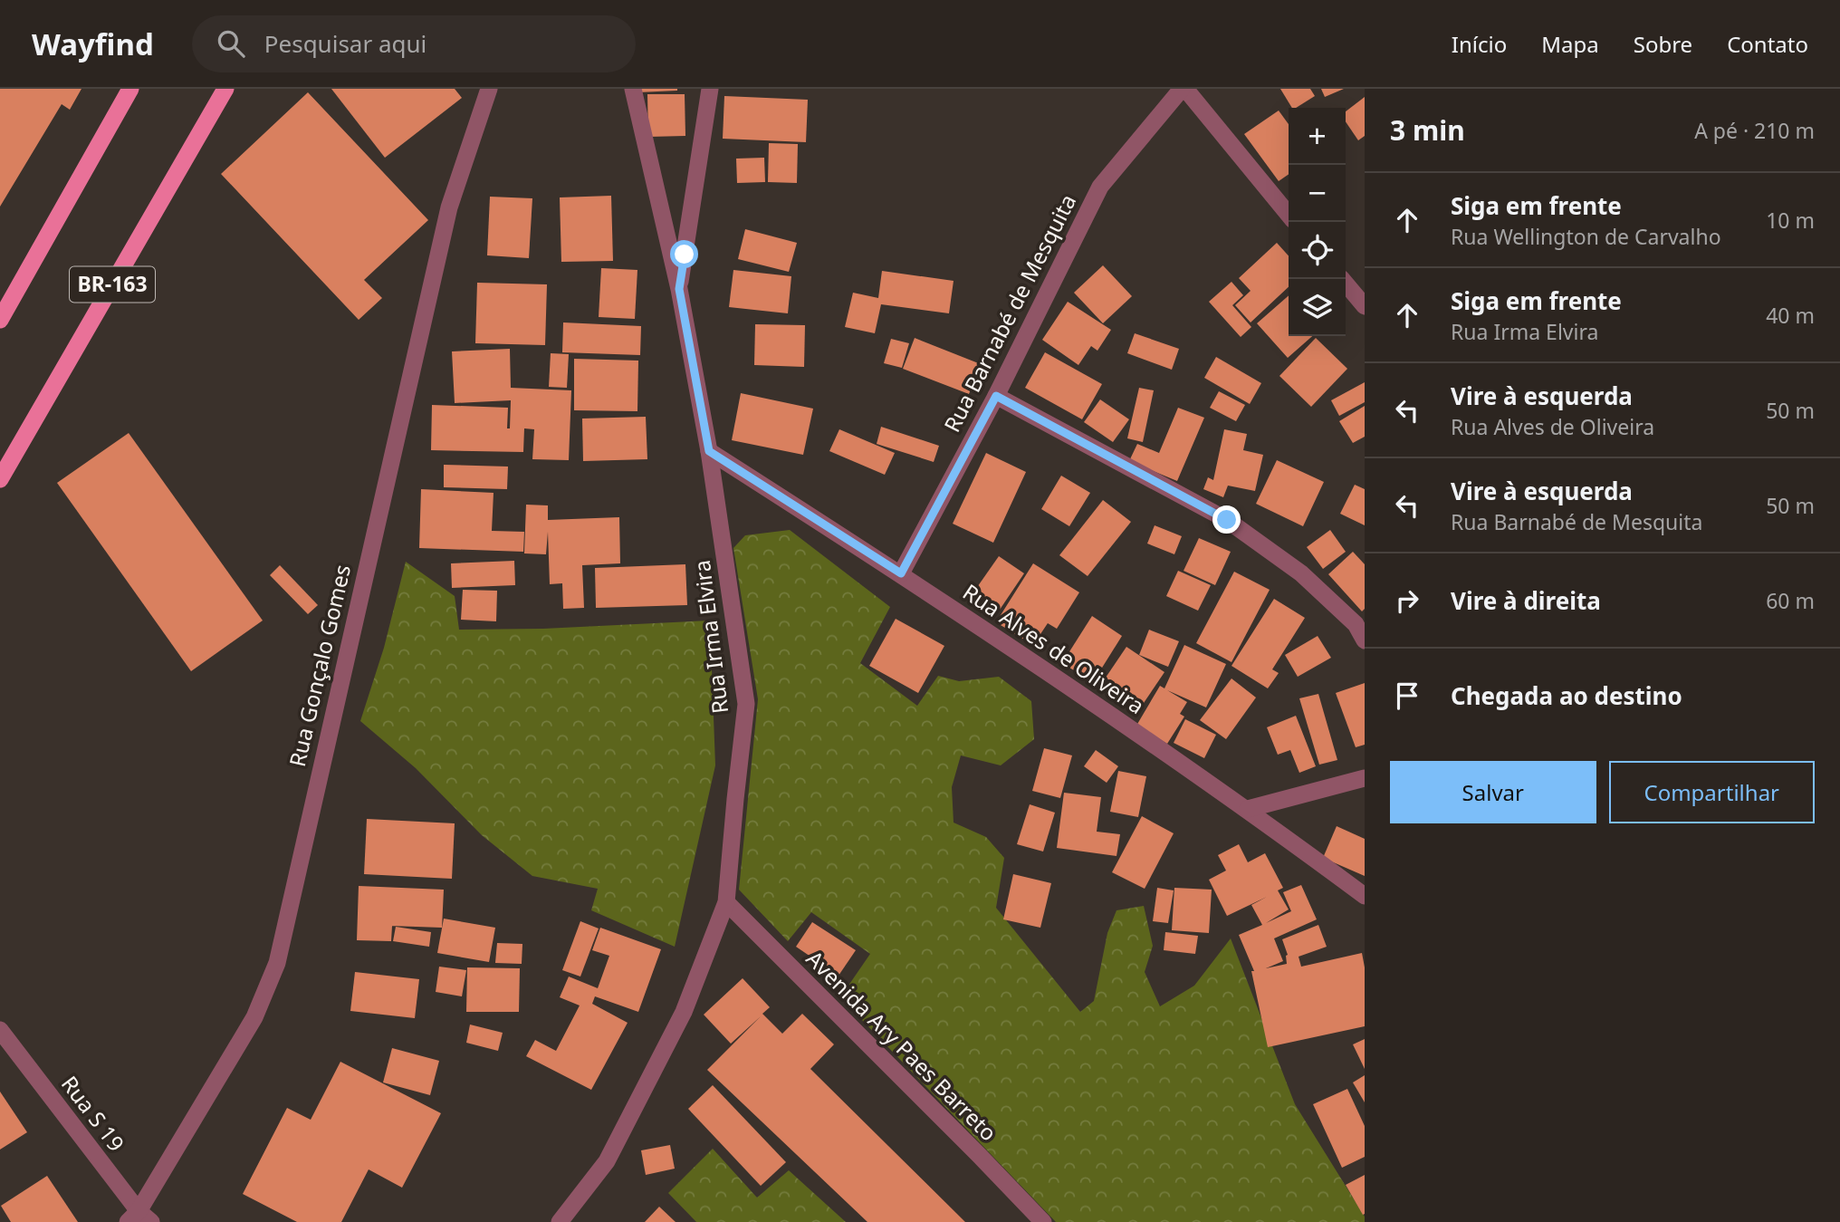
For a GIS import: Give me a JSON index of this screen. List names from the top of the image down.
{
  "streets": {
    "main road": ["BR-163"],
    "street": [
      "Rua Barnabé de Mesquita",
      "Rua Irma Elvira",
      "Rua Alves de Oliveira",
      "Rua Gonçalo Gomes",
      "Avenida Ary Paes Barreto",
      "Rua S 19"
    ]
  },
  "crossings": [
    ["Rua Barnabé de Mesquita", "Rua Alves de Oliveira"],
    ["Rua Irma Elvira", "Rua Alves de Oliveira"],
    ["Rua Irma Elvira", "Avenida Ary Paes Barreto"],
    ["Rua Gonçalo Gomes", "Rua S 19"]
  ],
  "page": {
    "header": "Wayfind",
    "search": "Pesquisar aqui",
    "nav": [
      "Início",
      "Mapa",
      "Sobre",
      "Contato"
    ],
    "heading": ["3 min", "A pé · 210 m"],
    "map_buttons": ["+", "−"],
    "list": [
      ["Siga em frente", "Rua Wellington de Carvalho", "10 m"],
      ["Siga em frente", "Rua Irma Elvira", "40 m"],
      ["Vire à esquerda", "Rua Alves de Oliveira", "50 m"],
      ["Vire à esquerda", "Rua Barnabé de Mesquita", "50 m"],
      ["Vire à direita", "60 m"],
      "Chegada ao destino"
    ],
    "buttons": ["Salvar", "Compartilhar"]
  }
}
